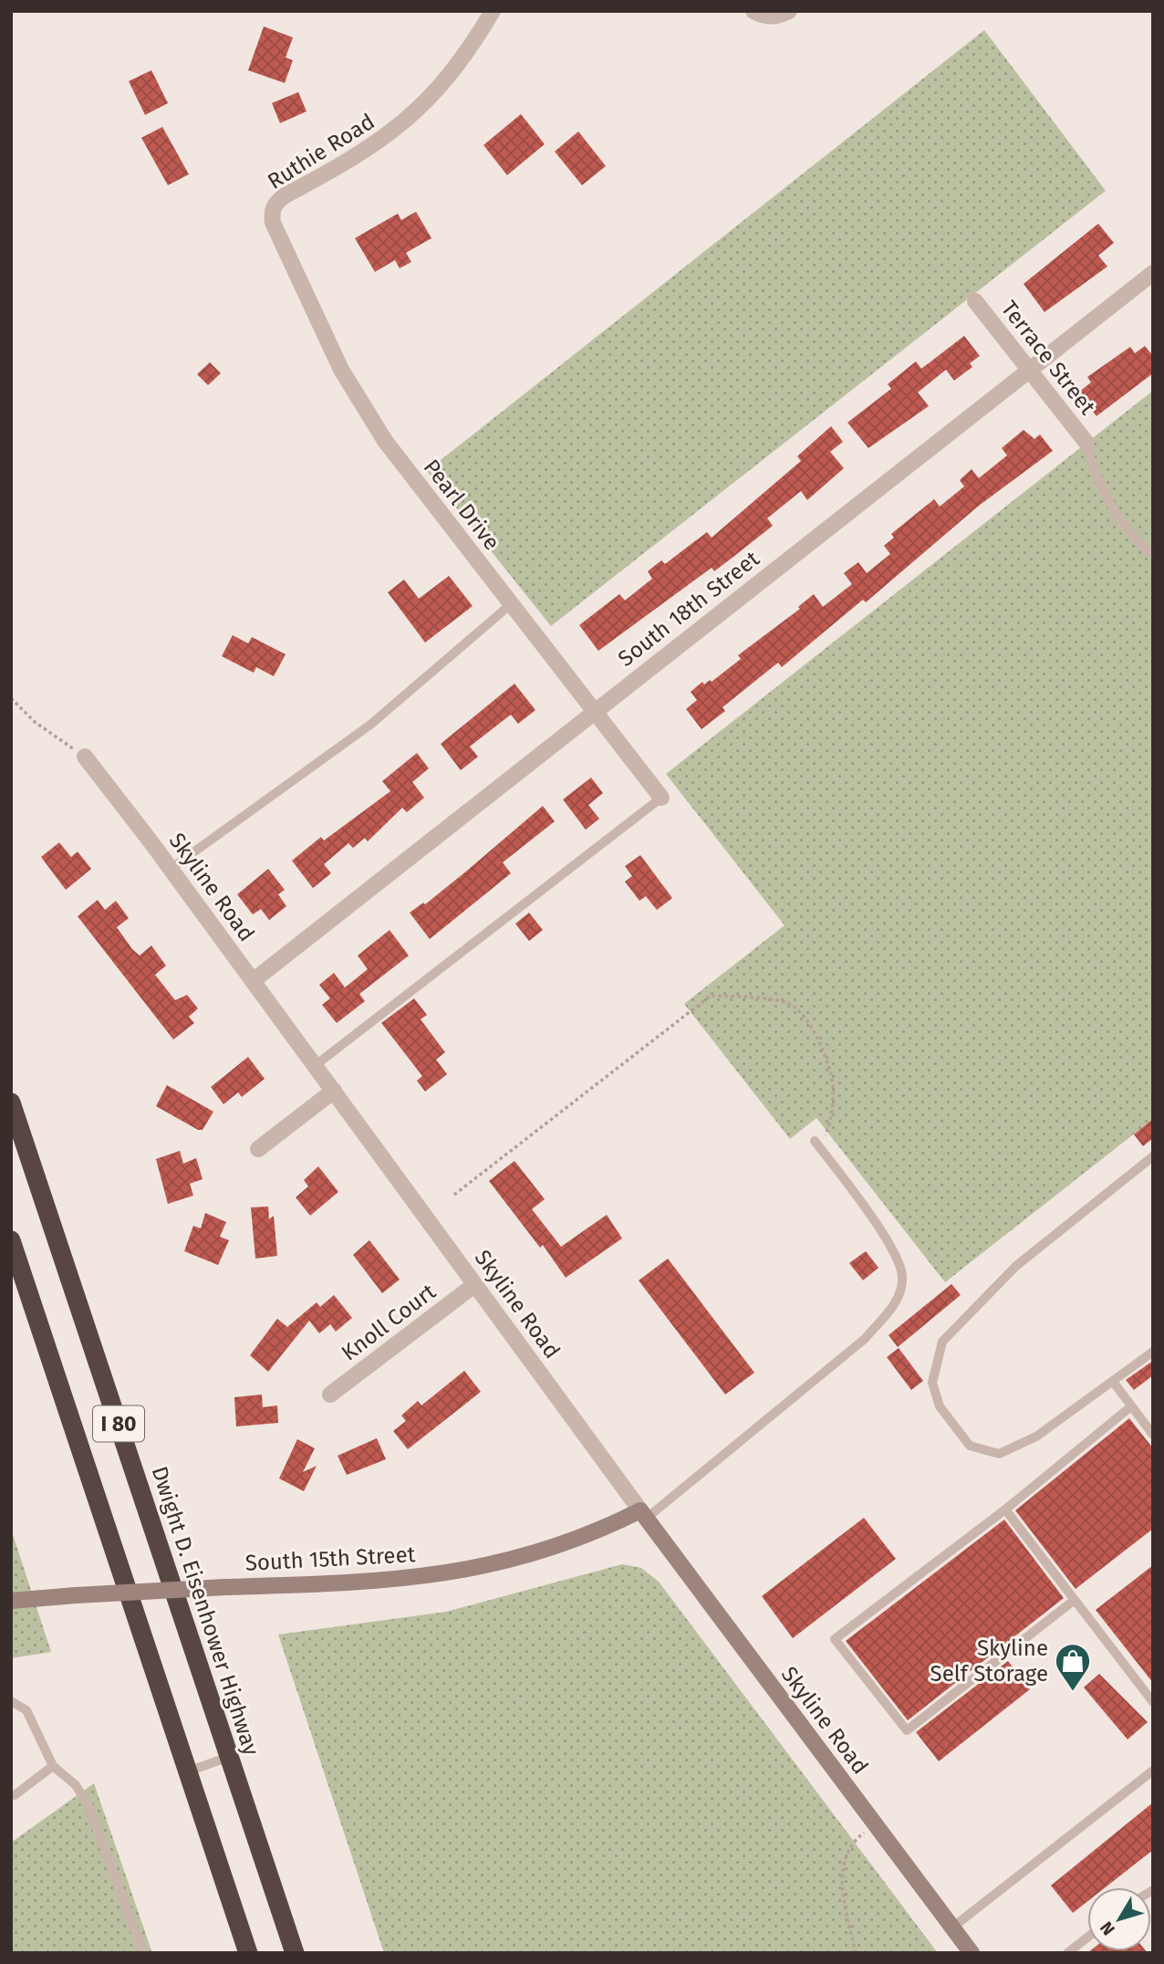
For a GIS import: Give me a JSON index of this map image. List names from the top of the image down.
{
  "streets": {
    "highway": ["I 80", "Dwight D. Eisenhower Highway"],
    "main road": ["Skyline Road", "South 15th Street"],
    "street": [
      "Ruthie Road",
      "Terrace Street",
      "Pearl Drive",
      "South 18th Street",
      "Knoll Court"
    ]
  },
  "crossings": [
    ["Ruthie Road", "Pearl Drive"],
    ["Terrace Street", "South 18th Street"],
    ["Pearl Drive", "South 18th Street"],
    ["South 18th Street", "Skyline Road"],
    ["Skyline Road", "Knoll Court"],
    ["Skyline Road", "South 15th Street"]
  ],
  "places": {
    "shop": ["Skyline Self Storage"]
  },
  "north": "bottom left"
}
